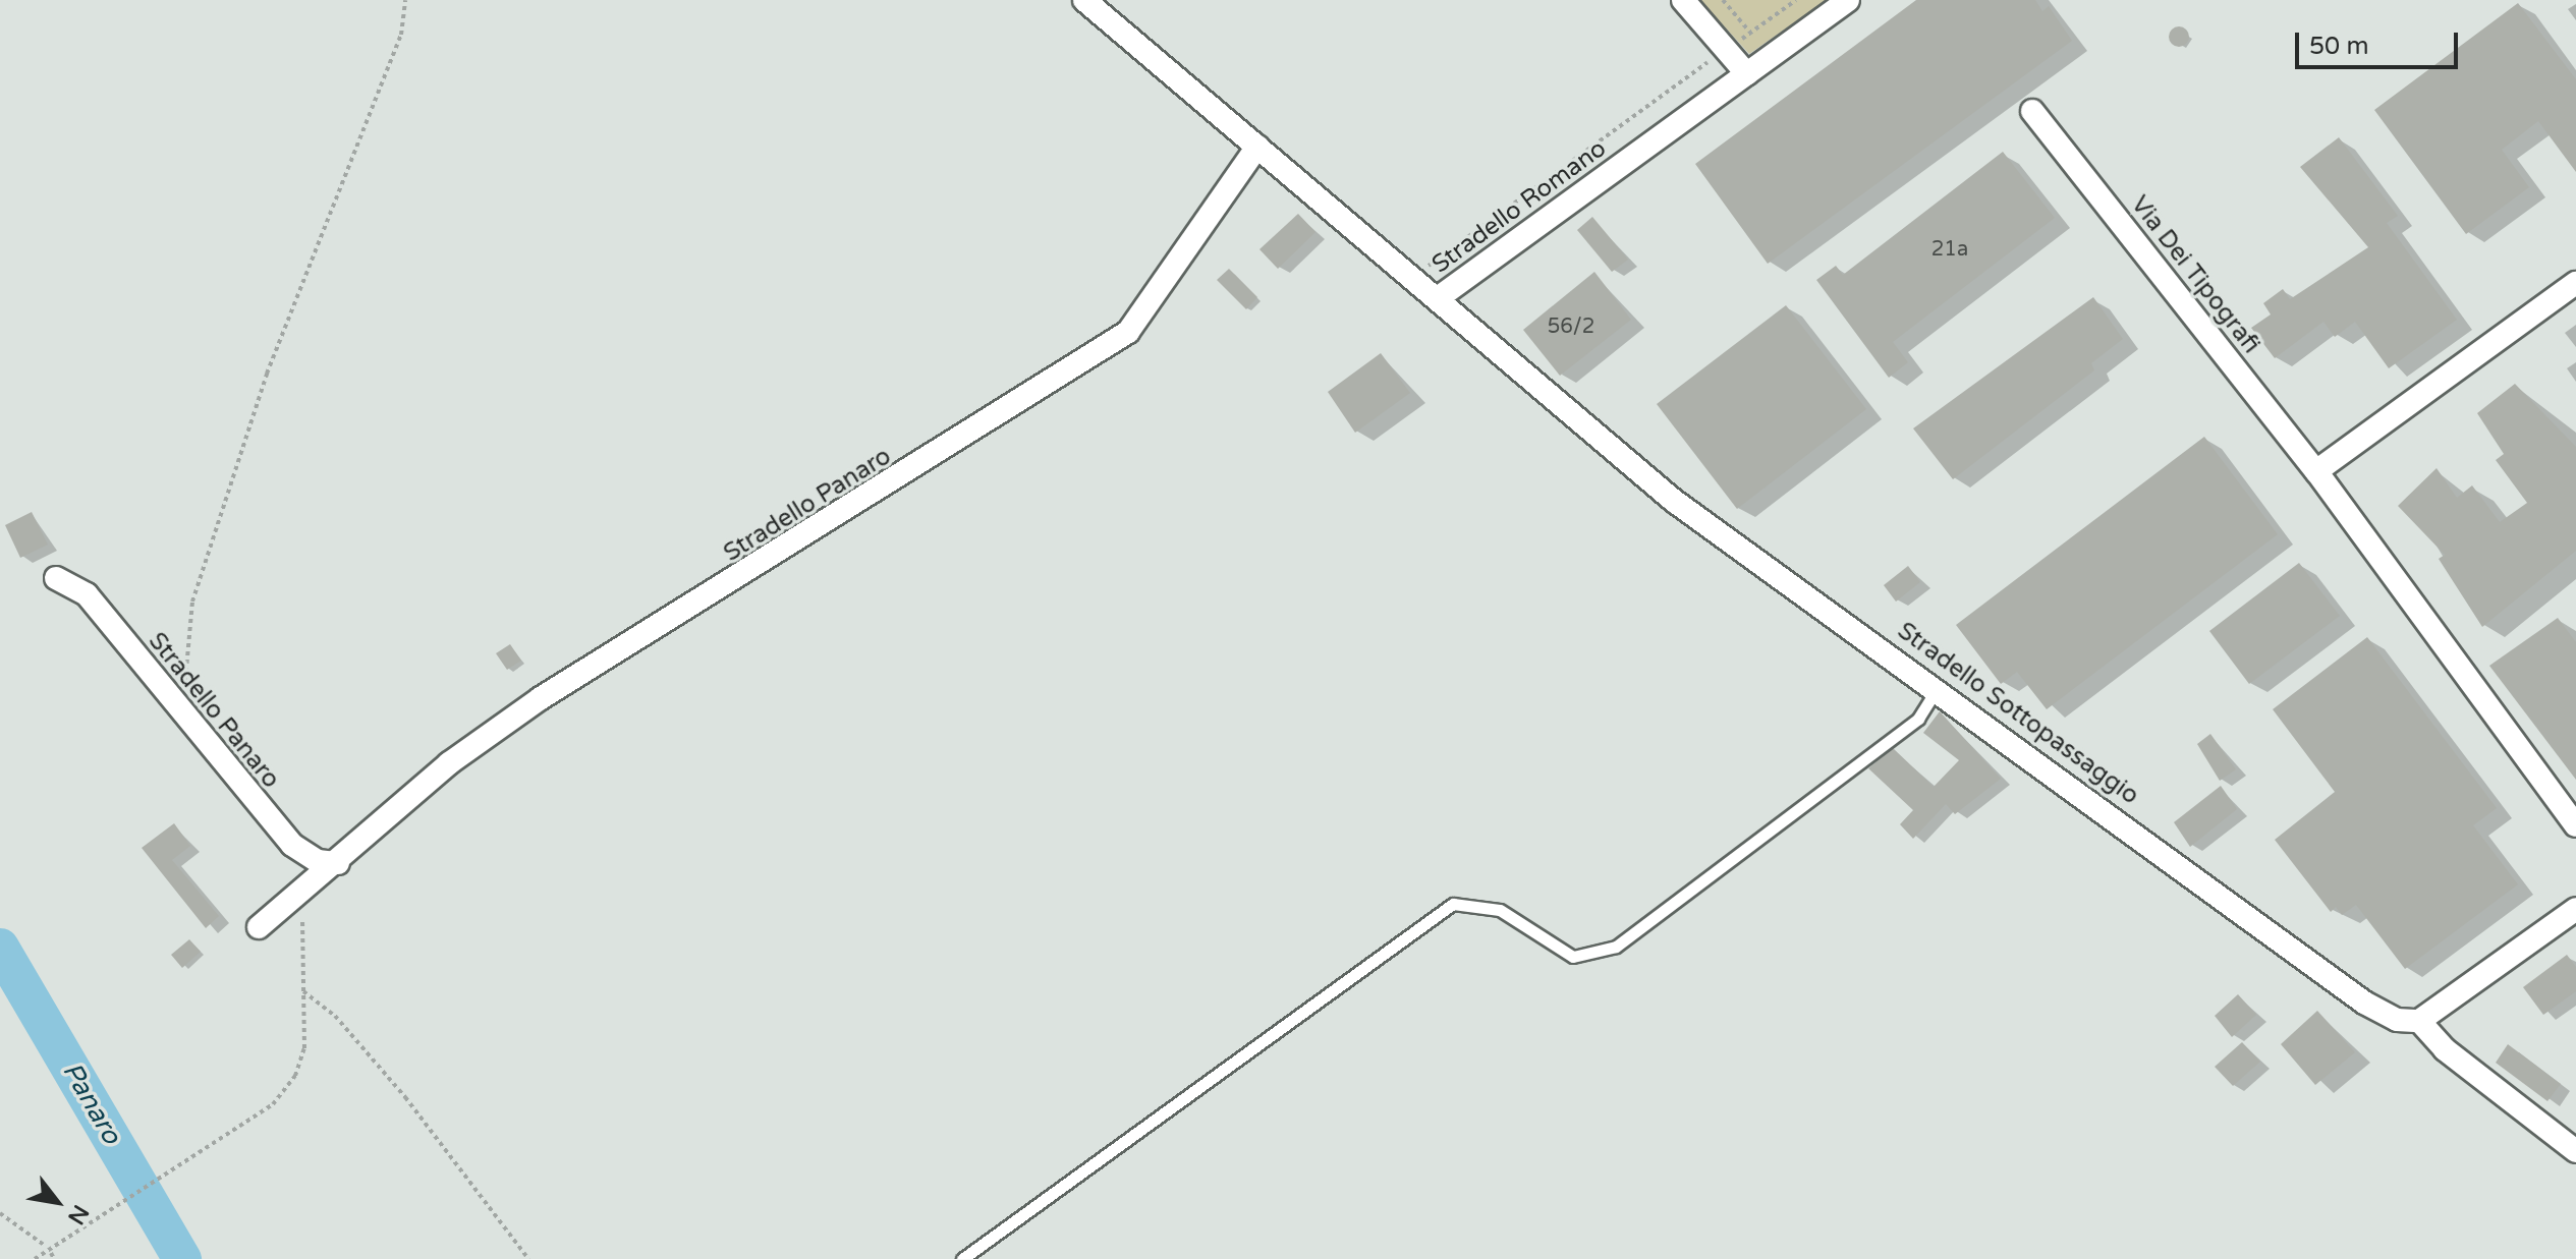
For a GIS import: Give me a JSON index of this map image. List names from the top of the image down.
{
  "streets": {
    "street": [
      "Stradello Romano",
      "Via Dei Tipografi",
      "Stradello Panaro",
      "Stradello Sottopassaggio"
    ]
  },
  "crossings": [
    ["Stradello Romano", "Stradello Panaro"],
    ["Stradello Romano", "Stradello Sottopassaggio"]
  ],
  "water": ["Panaro"],
  "house_numbers": ["21a", "56/2"],
  "scale_bar": "50 m",
  "north": "bottom right"
}
